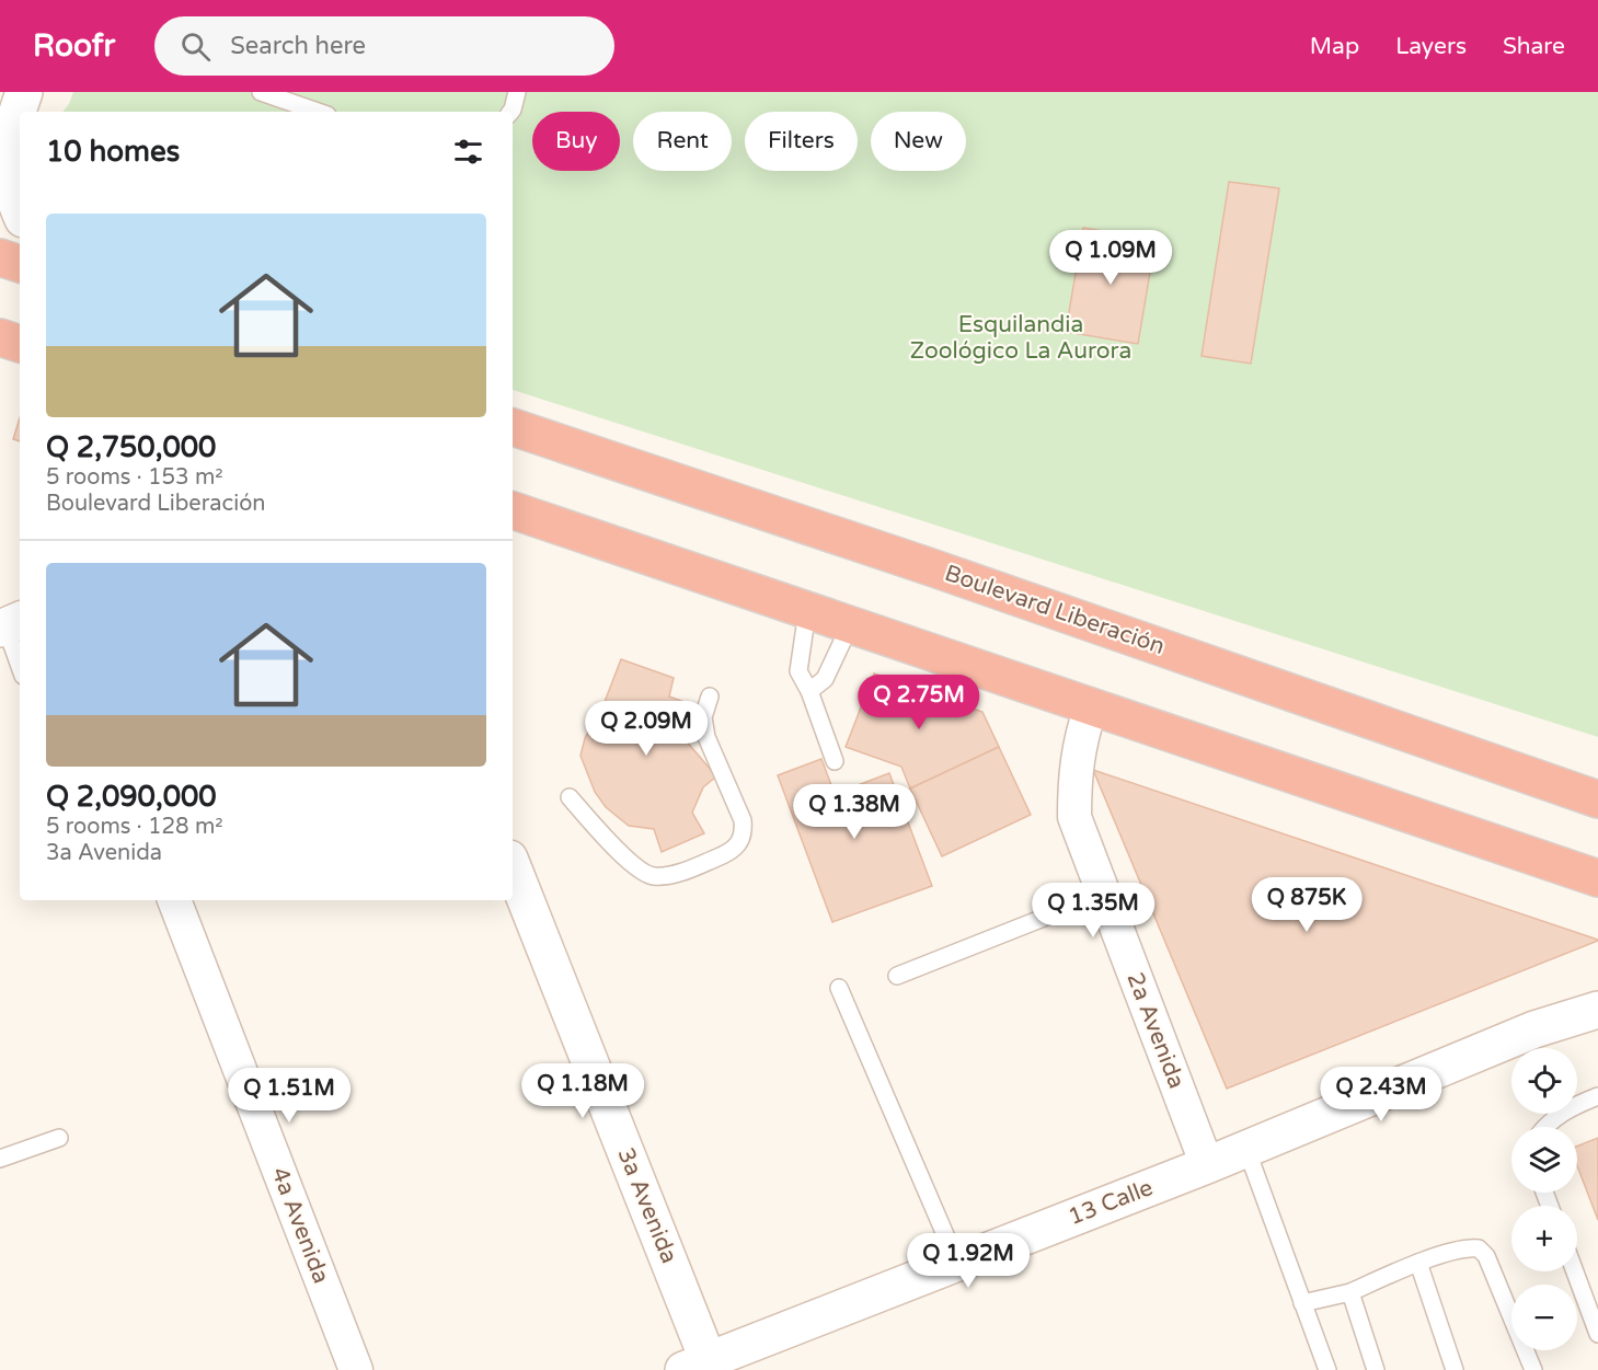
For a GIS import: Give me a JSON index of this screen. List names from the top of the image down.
{
  "streets": {
    "highway": ["Boulevard Liberación"],
    "street": [
      "2a Avenida",
      "13 Calle",
      "3a Avenida",
      "4a Avenida"
    ]
  },
  "crossings": [
    ["2a Avenida", "13 Calle"],
    ["13 Calle", "3a Avenida"]
  ],
  "parks": ["Esquilandia Zoológico La Aurora"],
  "page": {
    "header": "Roofr",
    "search": "Search here",
    "nav": ["Map", "Layers", "Share"],
    "chip": [
      "Buy",
      "Rent",
      "Filters",
      "New"
    ],
    "heading": "10 homes",
    "list": [
      {
        "name": "Q 2,750,000",
        "note": "5 rooms · 153 m² · Boulevard Liberación"
      },
      {
        "name": "Q 2,090,000",
        "note": "5 rooms · 128 m² · 3a Avenida"
      }
    ],
    "price": [
      "Q 1.09M",
      "Q 2.75M",
      "Q 2.09M",
      "Q 1.38M",
      "Q 875K",
      "Q 1.35M",
      "Q 1.18M",
      "Q 2.43M",
      "Q 1.51M",
      "Q 1.92M"
    ],
    "map_buttons": ["+", "−"]
  }
}
